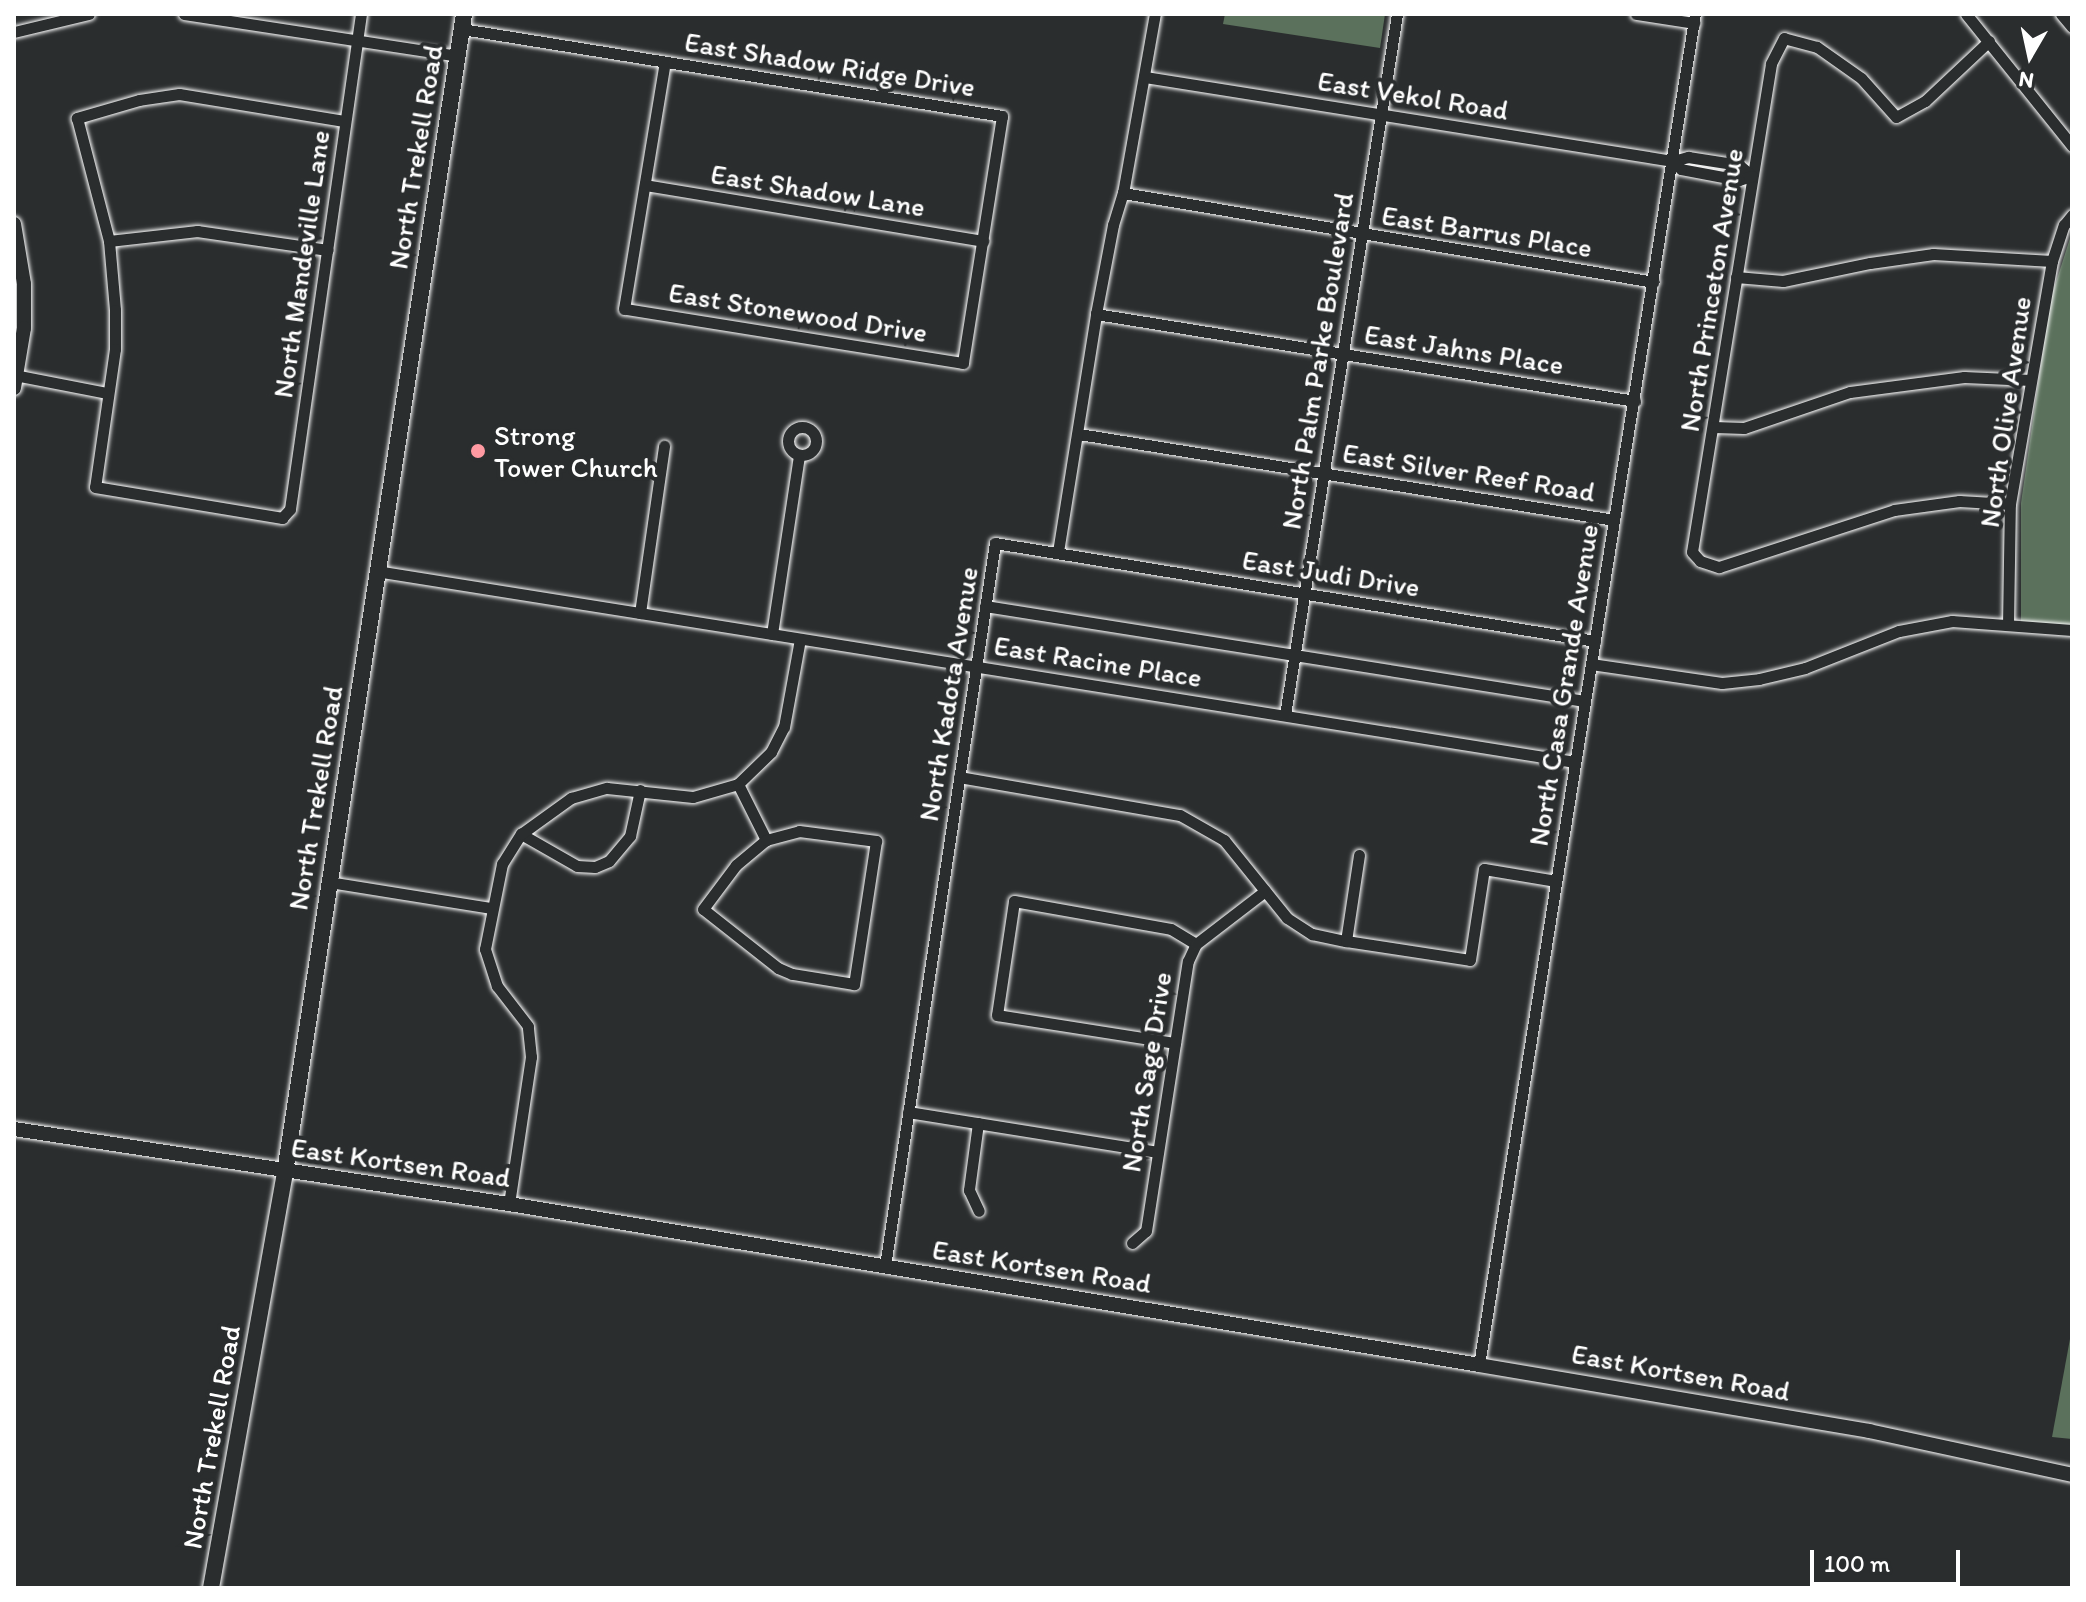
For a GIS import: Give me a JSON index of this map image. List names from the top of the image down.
{
  "streets": {
    "main road": ["North Trekell Road"],
    "street": [
      "East Shadow Ridge Drive",
      "East Vekol Road",
      "East Shadow Lane",
      "East Barrus Place",
      "North Mandeville Lane",
      "North Princeton Avenue",
      "East Stonewood Drive",
      "East Jahns Place",
      "North Palm Parke Boulevard",
      "North Olive Avenue",
      "East Silver Reef Road",
      "East Judi Drive",
      "East Racine Place",
      "North Casa Grande Avenue",
      "North Kadota Avenue",
      "North Sage Drive",
      "East Kortsen Road"
    ]
  },
  "crossings": [
    ["East Shadow Ridge Drive", "North Trekell Road"],
    ["East Shadow Ridge Drive", "East Shadow Lane"],
    ["East Shadow Ridge Drive", "East Stonewood Drive"],
    ["East Vekol Road", "North Princeton Avenue"],
    ["East Vekol Road", "North Palm Parke Boulevard"],
    ["East Vekol Road", "North Casa Grande Avenue"],
    ["North Trekell Road", "East Racine Place"],
    ["North Trekell Road", "East Kortsen Road"],
    ["East Shadow Lane", "East Stonewood Drive"],
    ["East Barrus Place", "North Palm Parke Boulevard"],
    ["East Barrus Place", "North Casa Grande Avenue"],
    ["North Princeton Avenue", "North Olive Avenue"],
    ["East Jahns Place", "North Palm Parke Boulevard"],
    ["East Jahns Place", "North Casa Grande Avenue"],
    ["North Palm Parke Boulevard", "East Silver Reef Road"],
    ["North Palm Parke Boulevard", "East Judi Drive"],
    ["North Palm Parke Boulevard", "East Racine Place"],
    ["East Silver Reef Road", "North Casa Grande Avenue"],
    ["East Judi Drive", "North Casa Grande Avenue"],
    ["East Judi Drive", "North Kadota Avenue"],
    ["East Racine Place", "North Casa Grande Avenue"],
    ["East Racine Place", "North Kadota Avenue"],
    ["North Casa Grande Avenue", "East Kortsen Road"],
    ["North Kadota Avenue", "East Kortsen Road"]
  ],
  "places": ["Strong Tower Church"],
  "scale_bar": "100 m",
  "north": "bottom"
}
